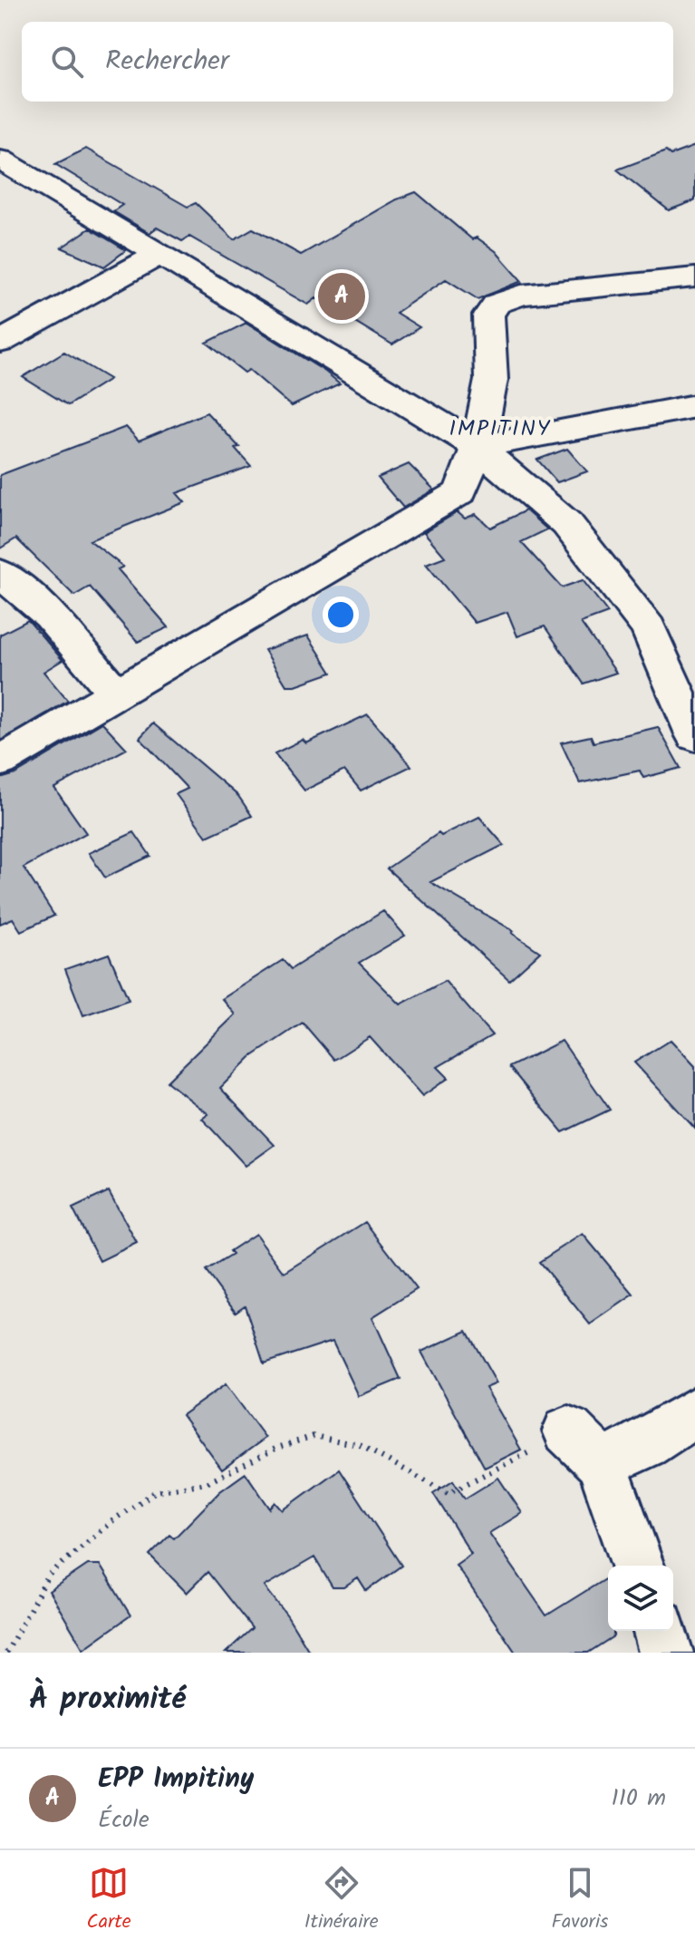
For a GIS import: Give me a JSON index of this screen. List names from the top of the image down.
{
  "districts": ["IMPITINY"],
  "page": {
    "search": "Rechercher",
    "pins": "A",
    "heading": "À proximité",
    "list": [
      {
        "mark": "A",
        "name": "EPP Impitiny",
        "note": "École",
        "value": "110 m"
      }
    ],
    "nav": ["Carte", "Itinéraire", "Favoris"]
  }
}
